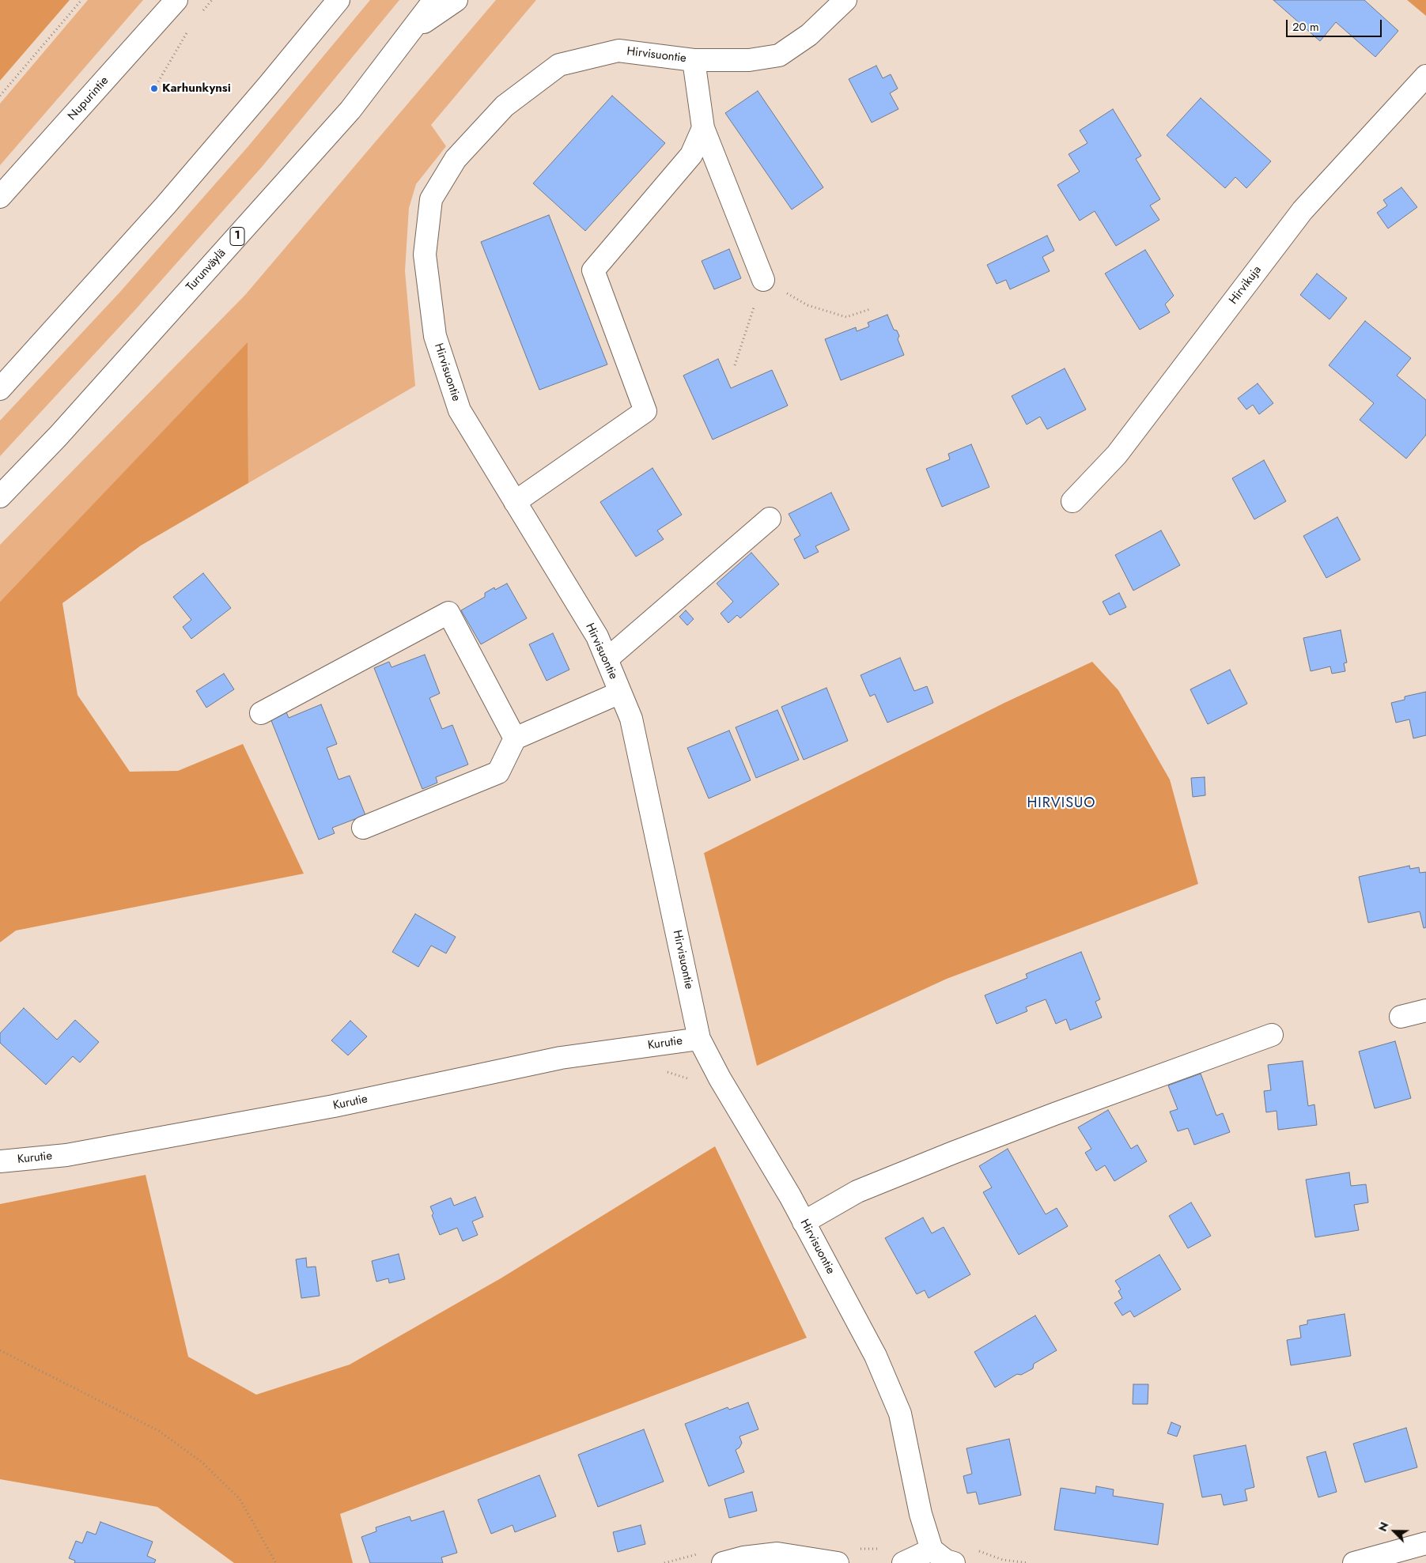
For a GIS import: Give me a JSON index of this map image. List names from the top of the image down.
{
  "streets": {
    "main road": [
      "Hirvisuontie",
      "Nupurintie",
      "1",
      "Turunväylä",
      "Hirvikuja",
      "Kurutie"
    ]
  },
  "crossings": [
    ["Hirvisuontie", "Kurutie"]
  ],
  "districts": ["HIRVISUO"],
  "places": ["Karhunkynsi"],
  "scale_bar": "20 m",
  "north": "top left"
}
